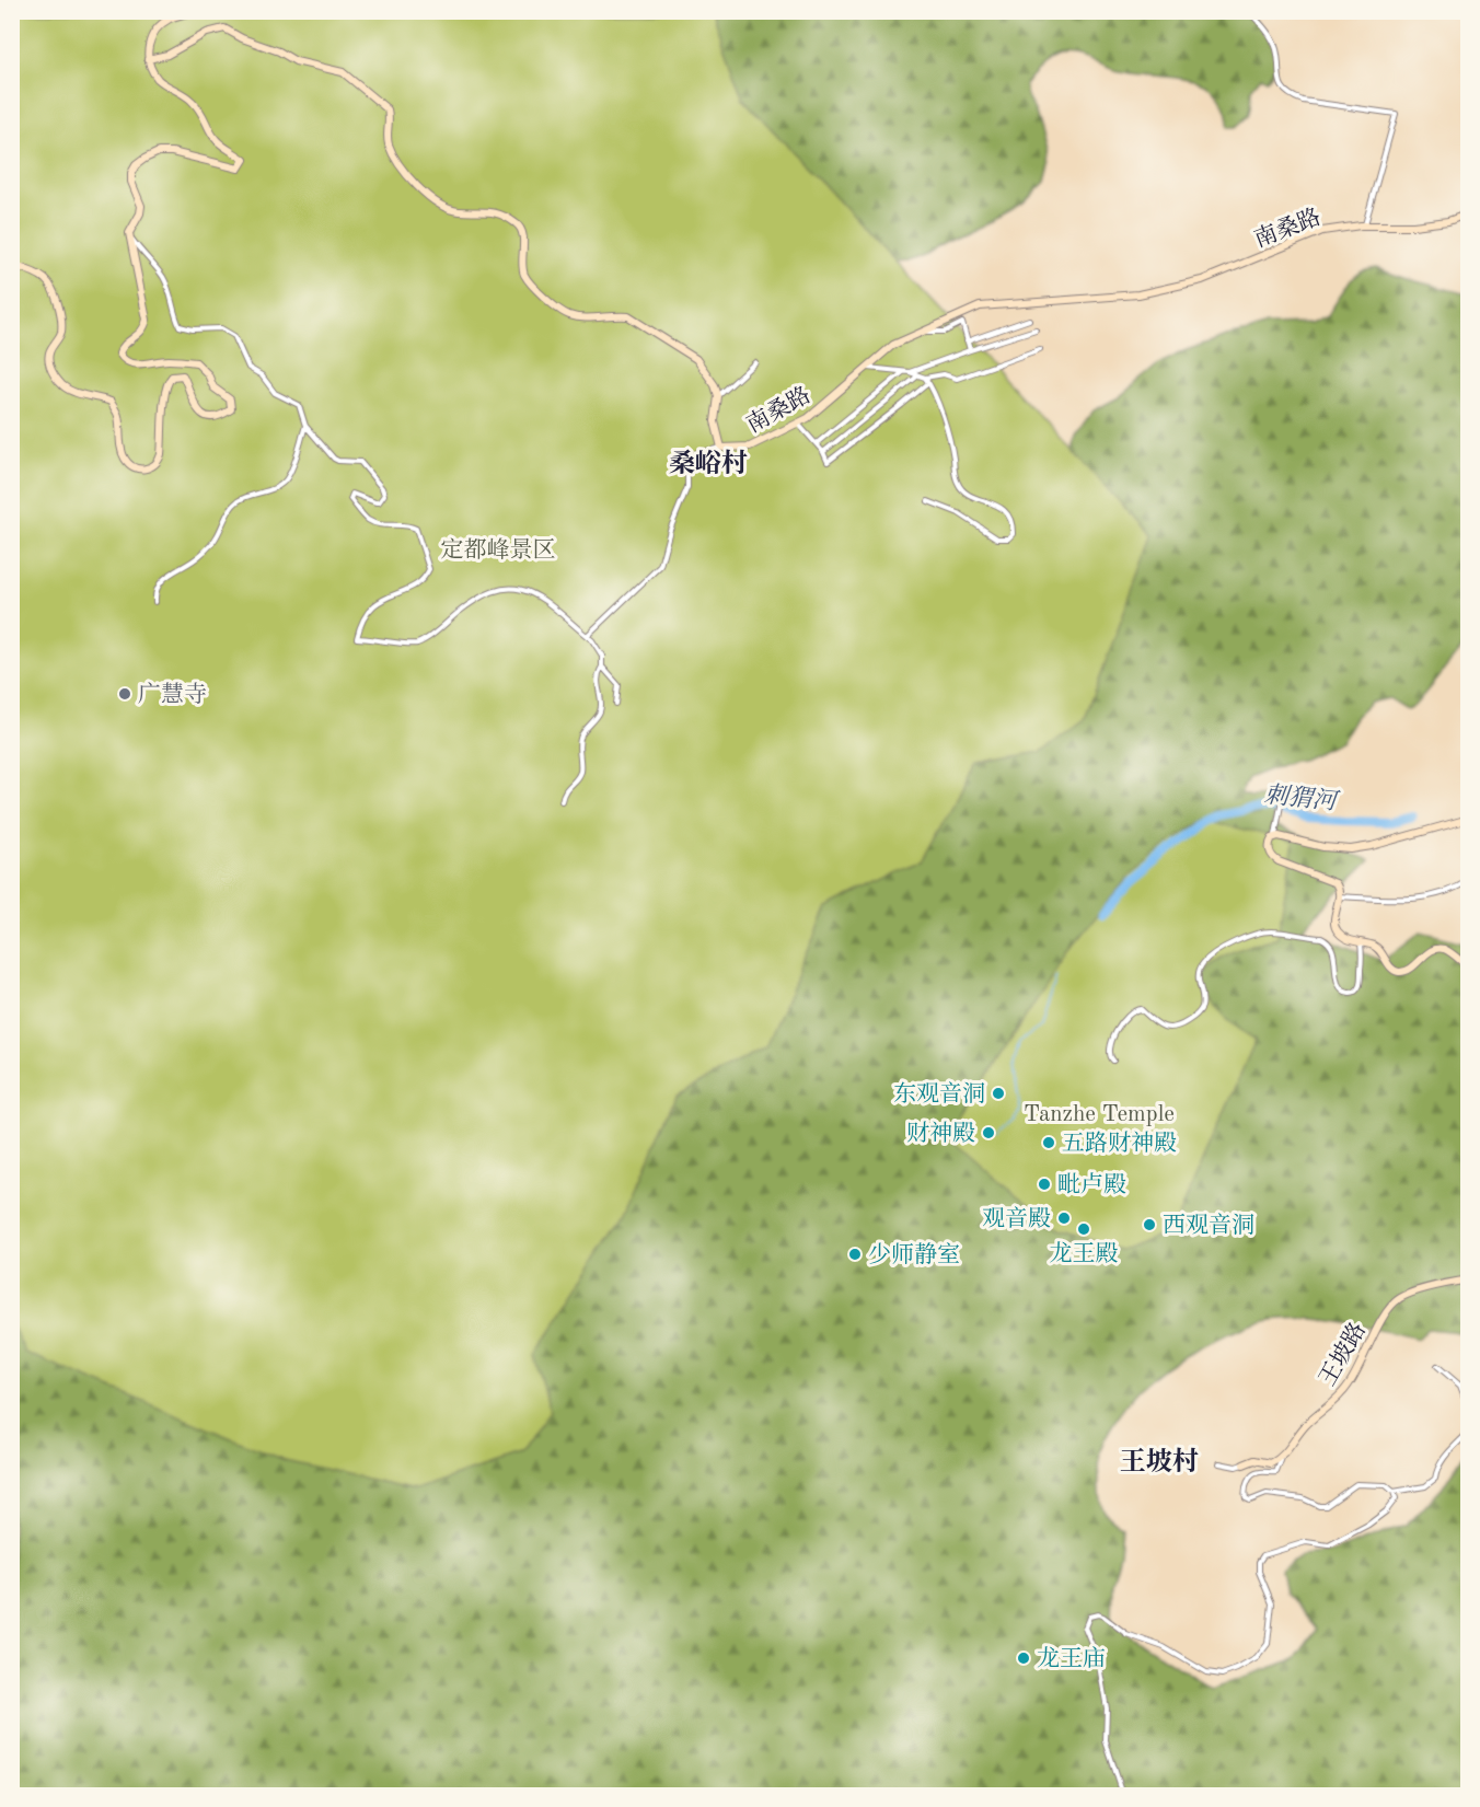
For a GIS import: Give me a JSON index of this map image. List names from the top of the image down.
{
  "streets": {
    "street": ["南桑路", "王坡路"]
  },
  "districts": ["桑峪村", "王坡村"],
  "water": ["刺猬河"],
  "parks": ["定都峰景区", "Tanzhe Temple"],
  "places": [
    "广慧寺",
    "东观音洞",
    "财神殿",
    "五路财神殿",
    "毗卢殿",
    "观音殿",
    "西观音洞",
    "龙王殿",
    "少师静室",
    "龙王庙"
  ]
}
